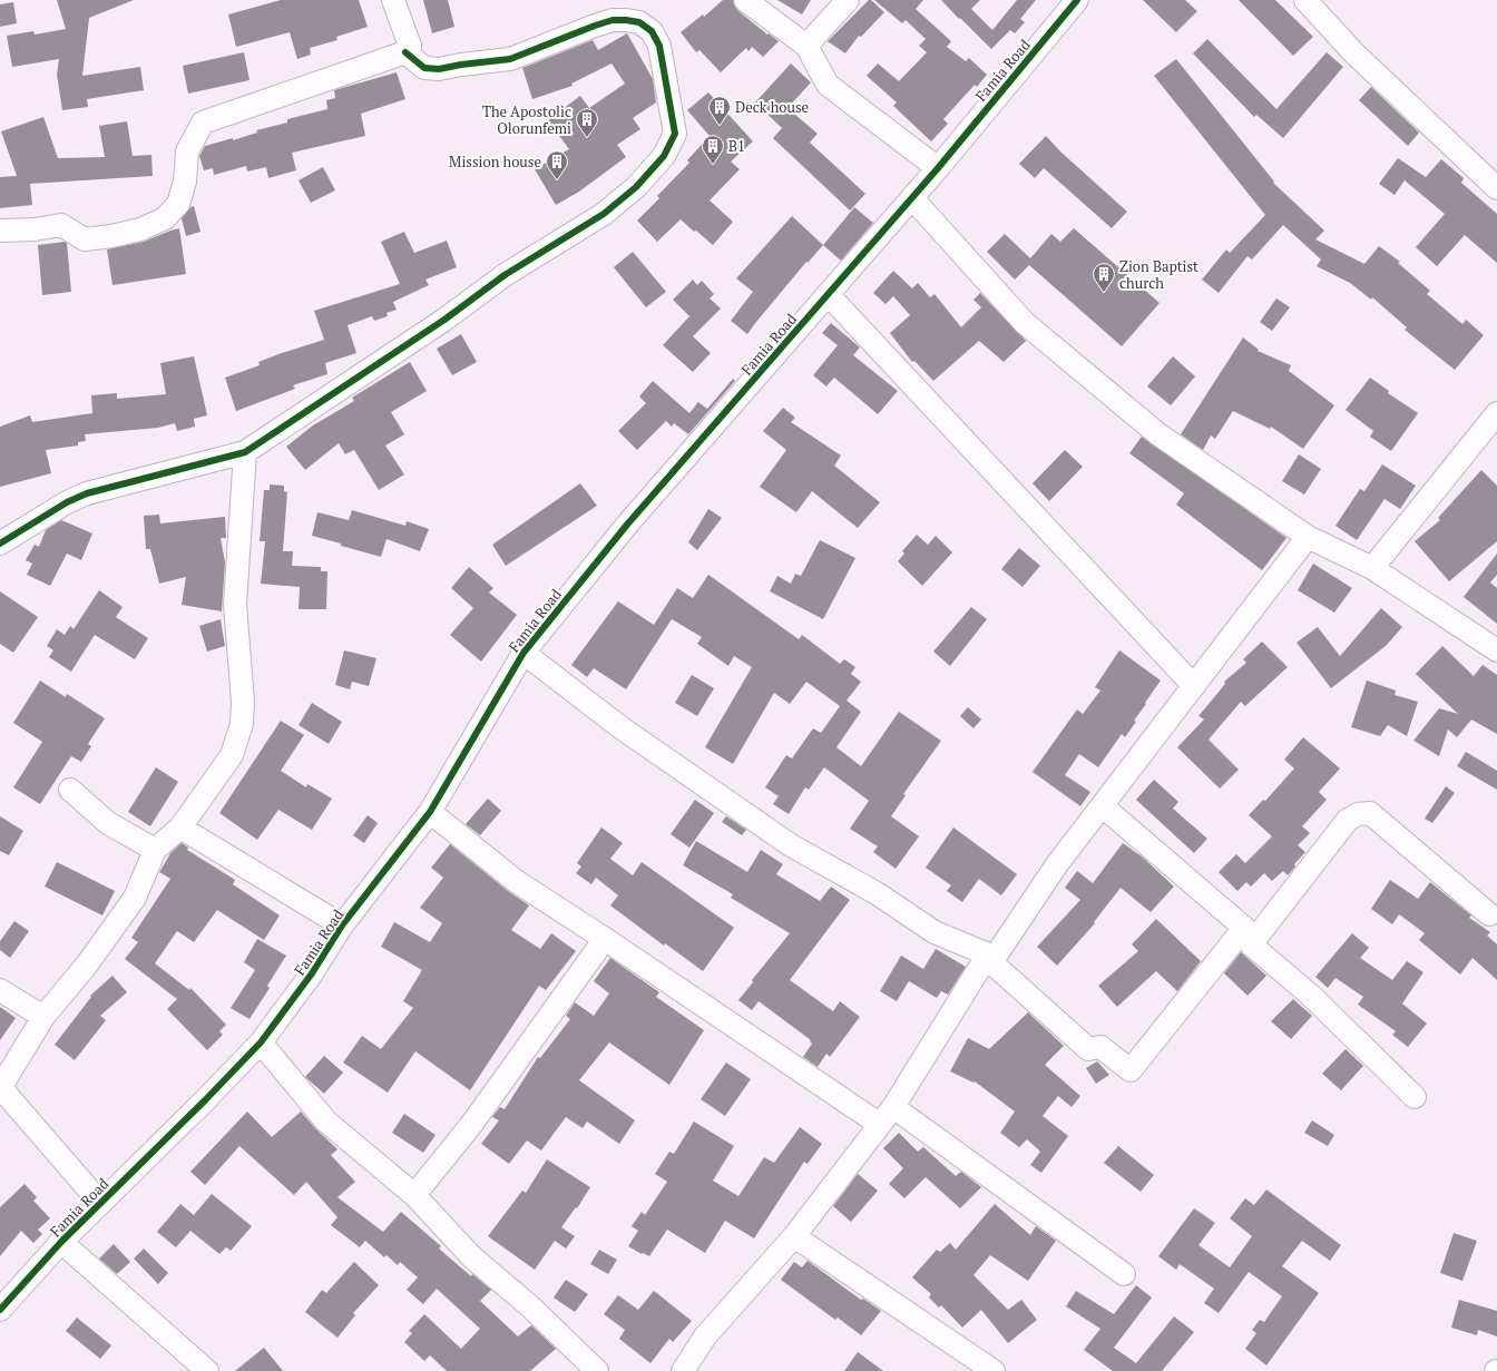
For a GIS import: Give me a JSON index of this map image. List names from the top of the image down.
{
  "streets": {
    "street": ["Famia Road"]
  },
  "places": {
    "building": [
      "Deck house",
      "The Apostolic Olorunfemi",
      "B1",
      "Mission house",
      "Zion Baptist church"
    ]
  }
}
